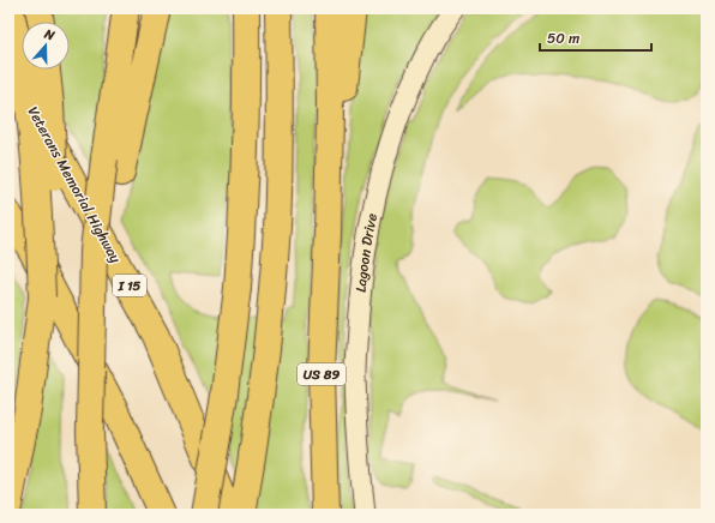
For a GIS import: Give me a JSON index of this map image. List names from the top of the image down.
{
  "streets": {
    "highway": ["Veterans Memorial Highway", "I 15", "US 89"],
    "street": ["Lagoon Drive"]
  },
  "scale_bar": "50 m",
  "north": "top"
}
